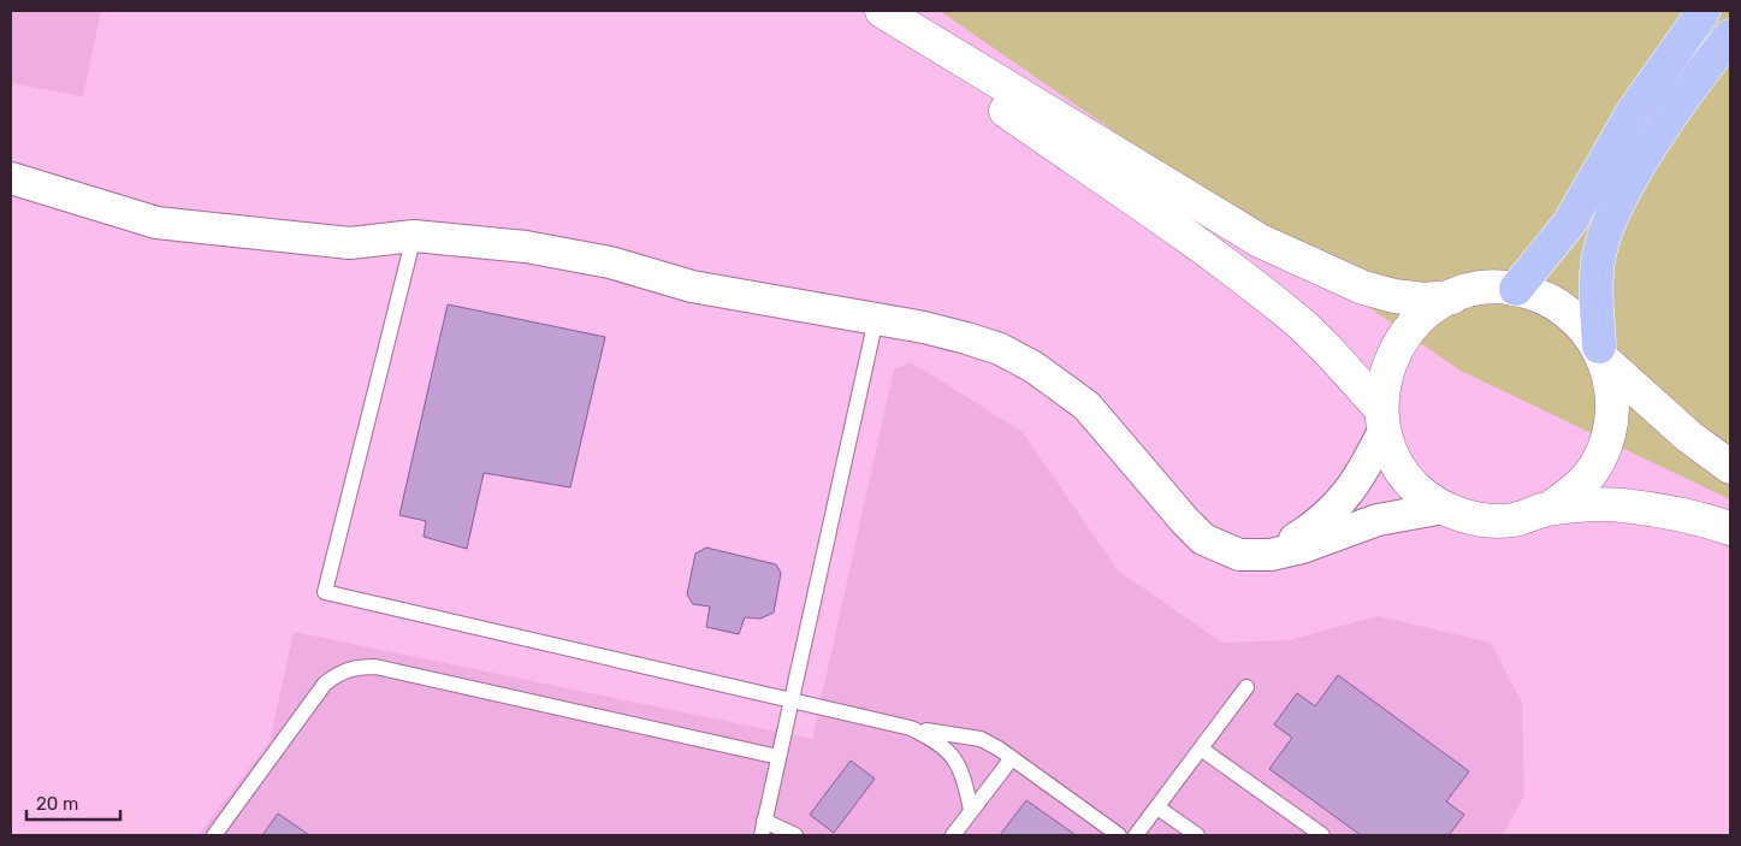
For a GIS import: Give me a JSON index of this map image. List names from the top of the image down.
{
  "scale_bar": "20 m"
}
